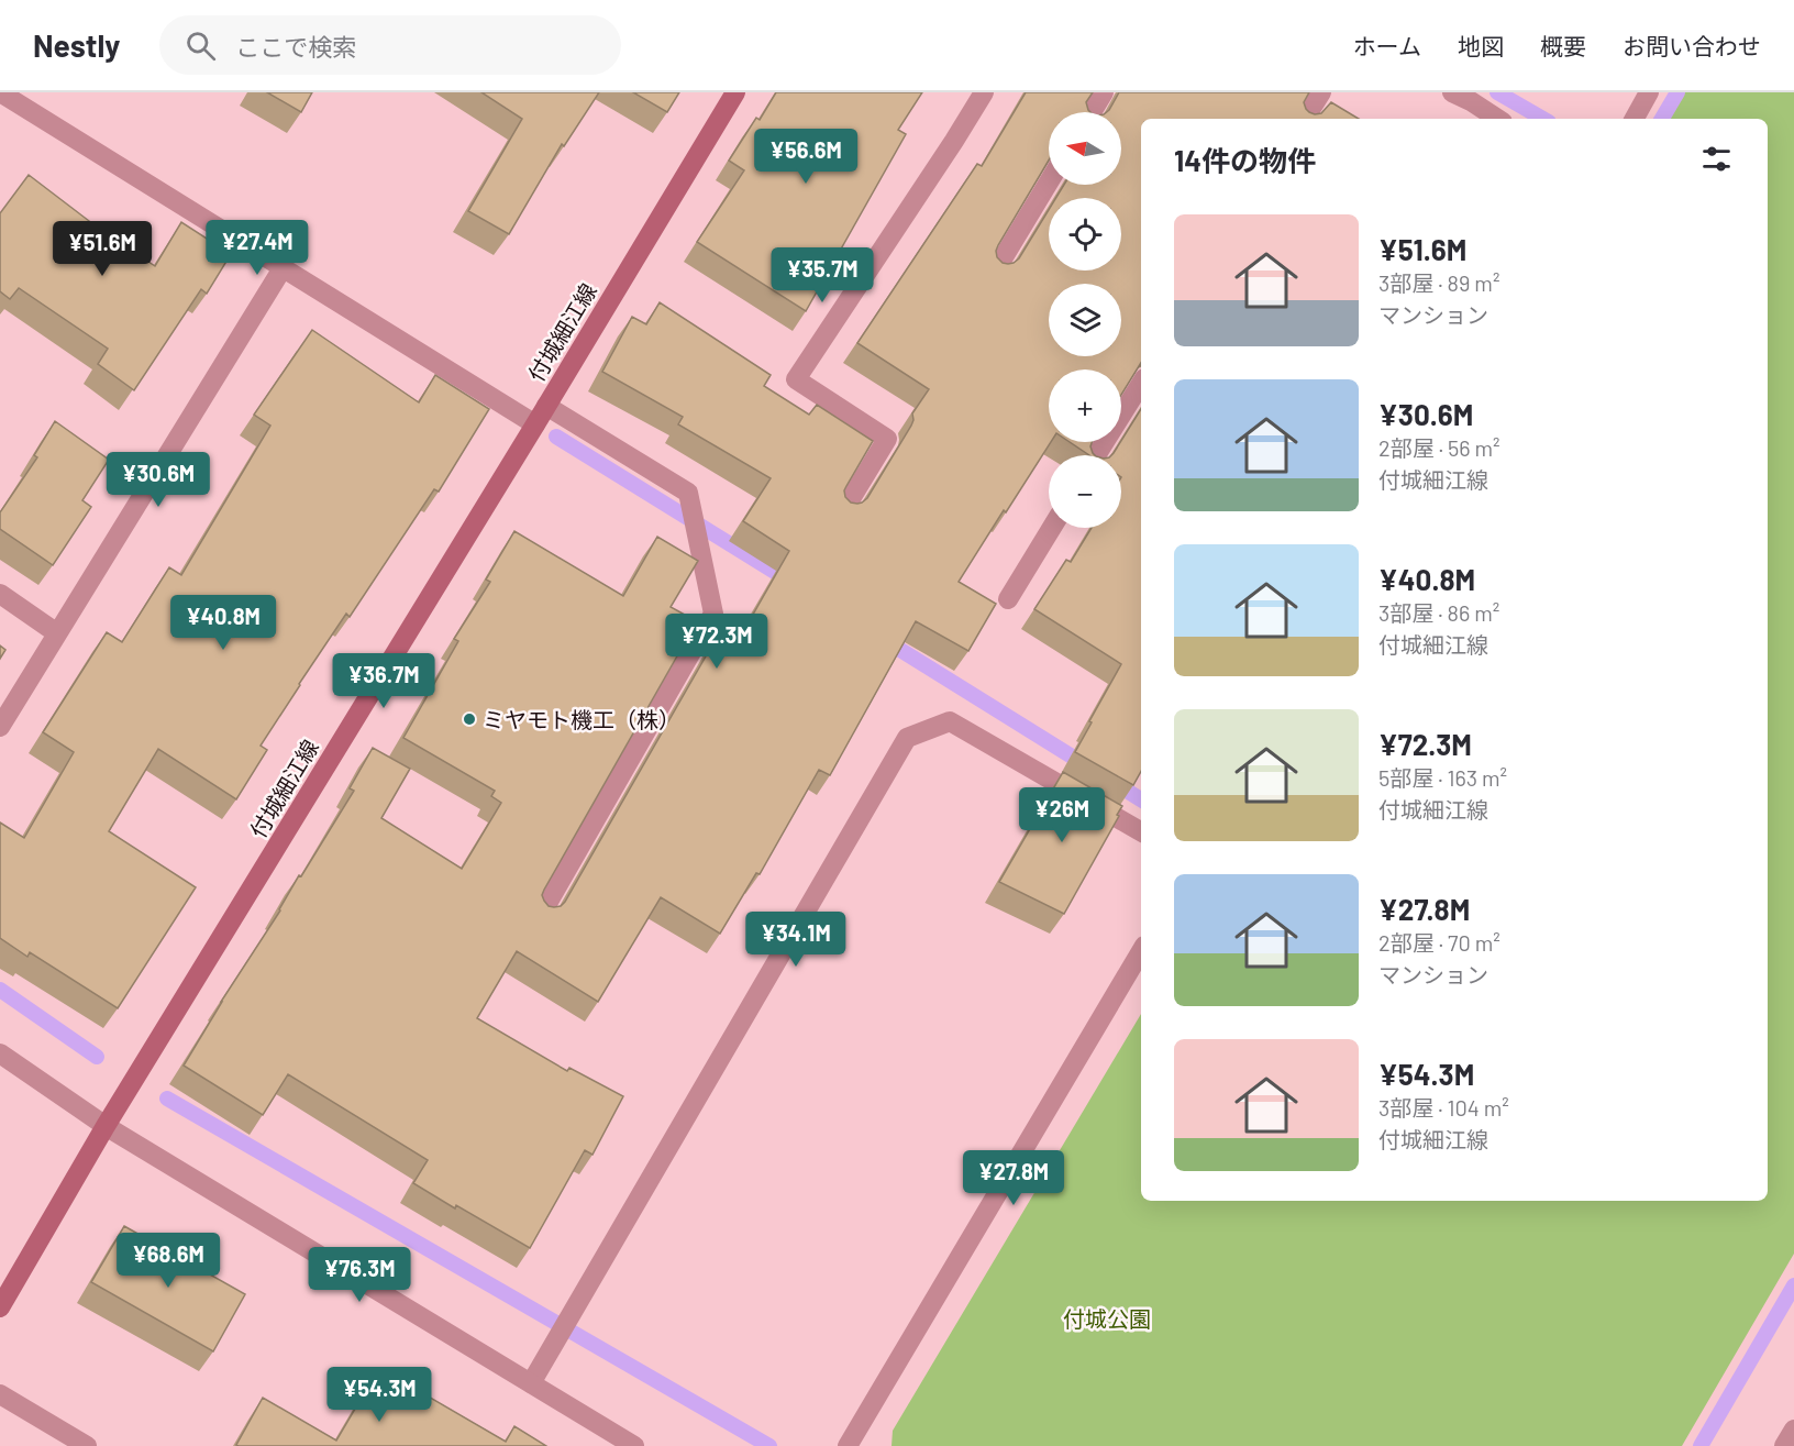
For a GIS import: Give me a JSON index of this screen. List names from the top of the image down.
{
  "streets": {
    "main road": ["付城細江線"]
  },
  "parks": ["付城公園"],
  "places": ["ミヤモト機工（株）"],
  "north": "left",
  "page": {
    "header": "Nestly",
    "search": "ここで検索",
    "nav": [
      "ホーム",
      "地図",
      "概要",
      "お問い合わせ"
    ],
    "map_buttons": ["+", "−"],
    "heading": "14件の物件",
    "price": [
      "¥56.6M",
      "¥27.4M",
      "¥51.6M",
      "¥35.7M",
      "¥30.6M",
      "¥40.8M",
      "¥72.3M",
      "¥36.7M",
      "¥26M",
      "¥34.1M",
      "¥27.8M",
      "¥68.6M",
      "¥76.3M",
      "¥54.3M"
    ],
    "list": [
      {
        "name": "¥51.6M",
        "note": "3部屋 · 89 m² · マンション"
      },
      {
        "name": "¥30.6M",
        "note": "2部屋 · 56 m² · 付城細江線"
      },
      {
        "name": "¥40.8M",
        "note": "3部屋 · 86 m² · 付城細江線"
      },
      {
        "name": "¥72.3M",
        "note": "5部屋 · 163 m² · 付城細江線"
      },
      {
        "name": "¥27.8M",
        "note": "2部屋 · 70 m² · マンション"
      },
      {
        "name": "¥54.3M",
        "note": "3部屋 · 104 m² · 付城細江線"
      }
    ]
  }
}
